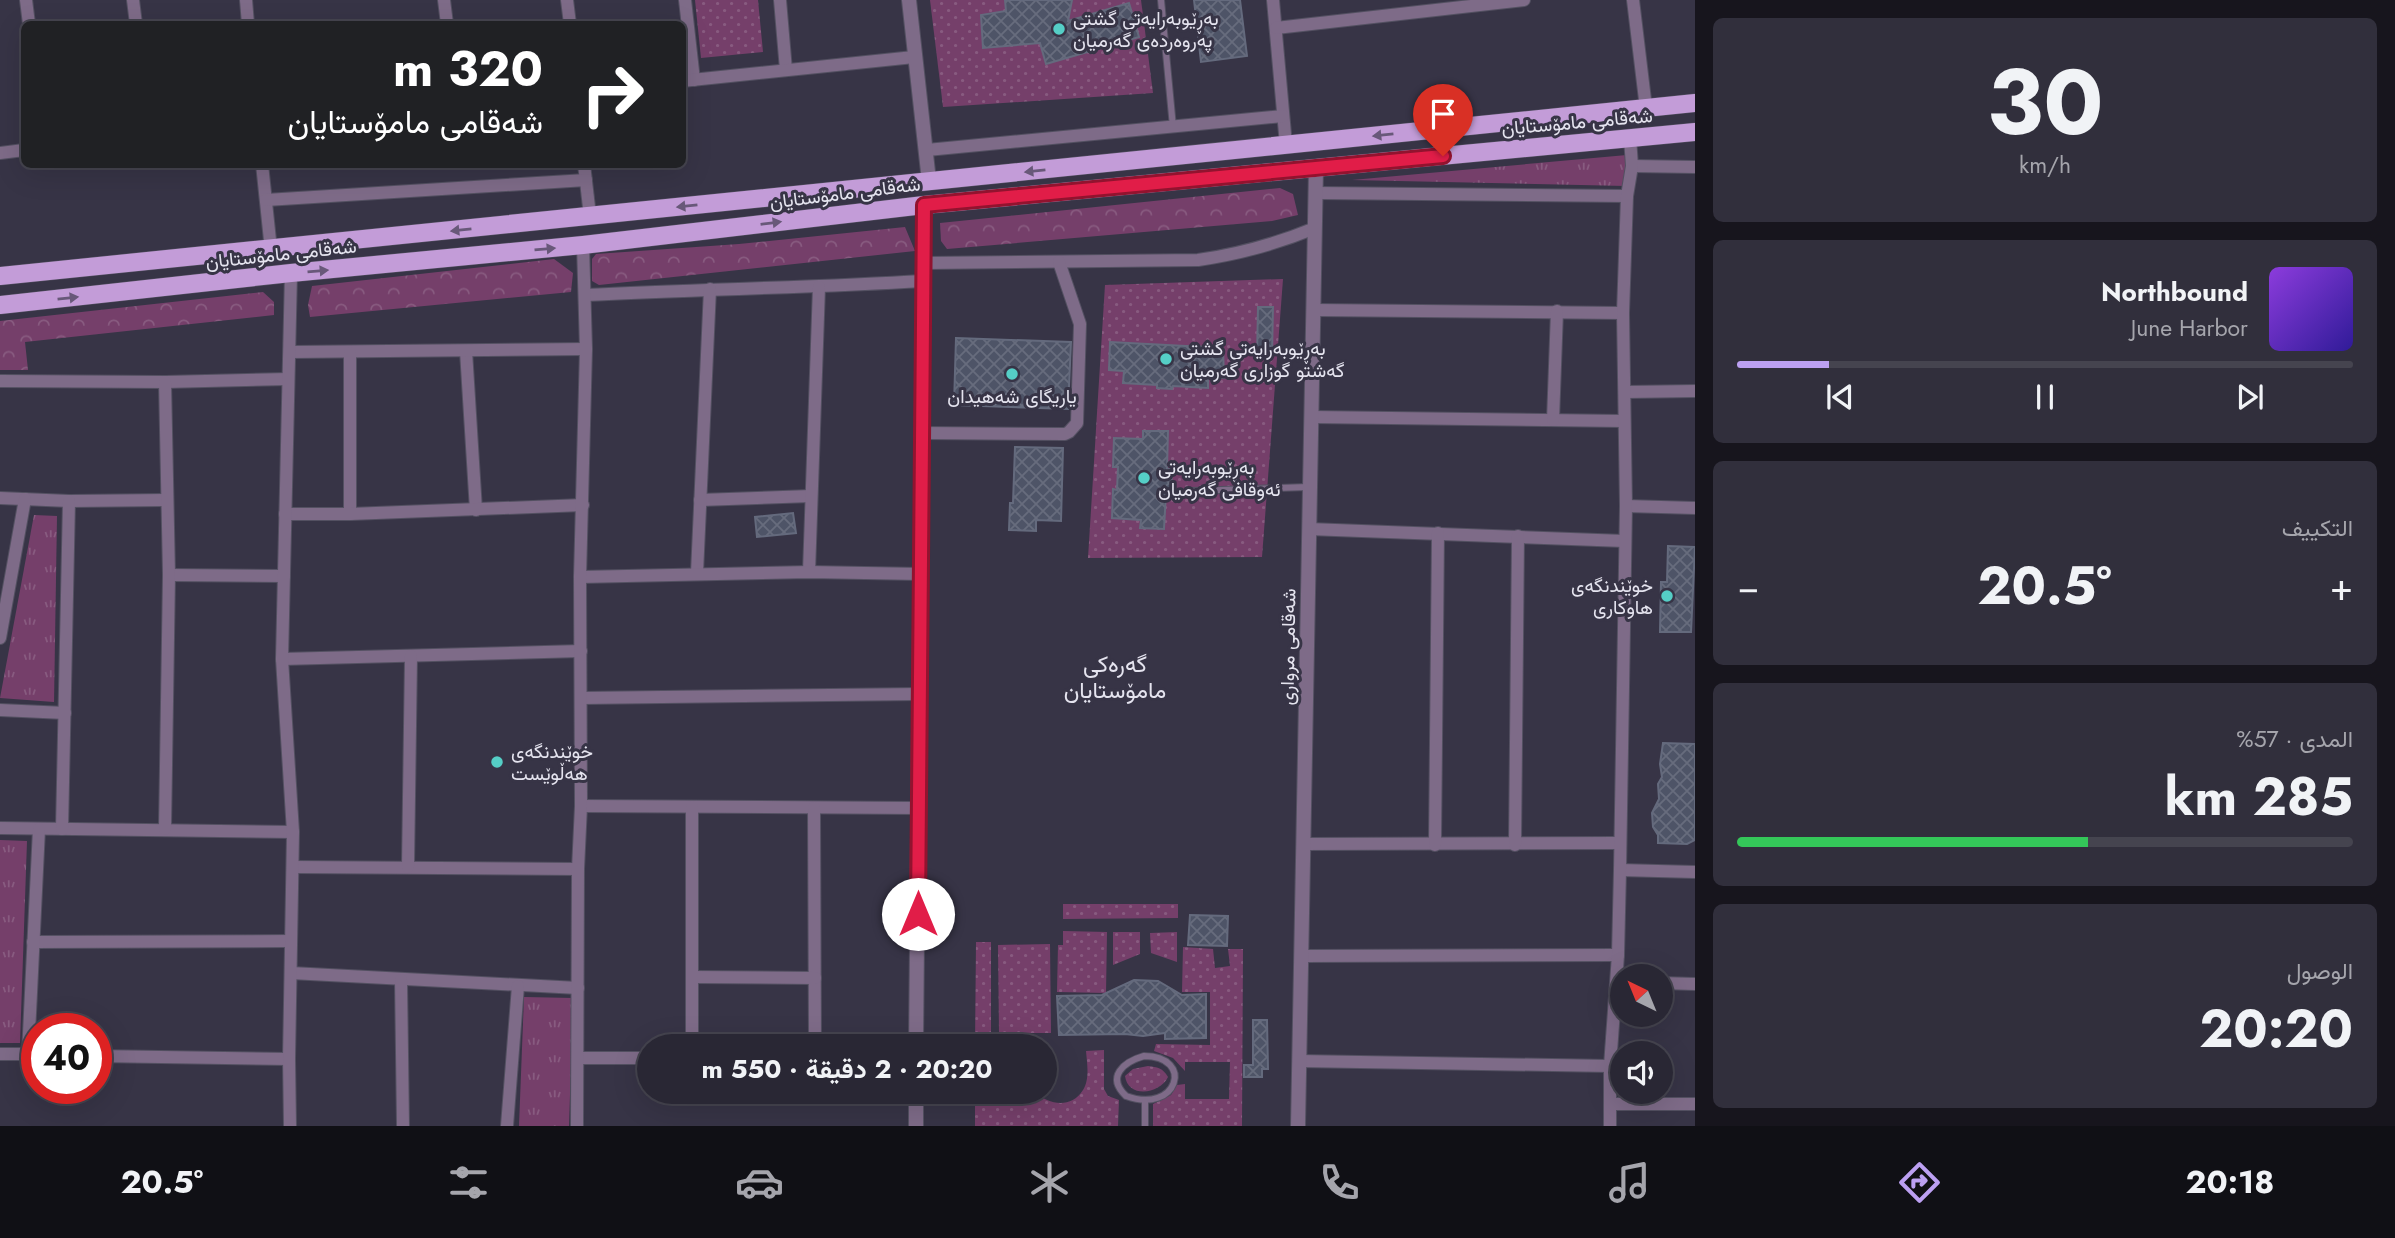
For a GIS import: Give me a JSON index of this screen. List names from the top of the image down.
{
  "streets": {
    "main road": ["شەقامی مامۆستایان"],
    "street": ["شەقامی مرواری"]
  },
  "crossings": [
    ["شەقامی مامۆستایان", "شەقامی مرواری"]
  ],
  "districts": ["گەرەکی مامۆستایان"],
  "places": [
    "بەڕێوبەرایەتی گشتی پەروەردەی گەرمیان",
    "بەڕێوبەرایەتی گشتی گەشتو گوزاری گەرمیان",
    "یاریگای شەهیدان",
    "بەڕێوبەرایەتی ئەوقافی گەرمیان",
    "خوێندنگەی هاوکاری",
    "خوێندنگەی هەڵوێست"
  ],
  "north": "top left",
  "page": {
    "tile": [
      ["30", "km/h"],
      "التكييف",
      ["المدى · 57%", "285 km"],
      ["الوصول", "20:20"]
    ],
    "turn": ["320 m", "شەقامی مامۆستایان"],
    "song": ["Northbound", "June Harbor"],
    "heat": ["−", "20.5°", "+"],
    "limit": "40",
    "trip": "20:20 · 2 دقيقة · 550 m",
    "tabs": ["20:18", "20.5°"]
  }
}
